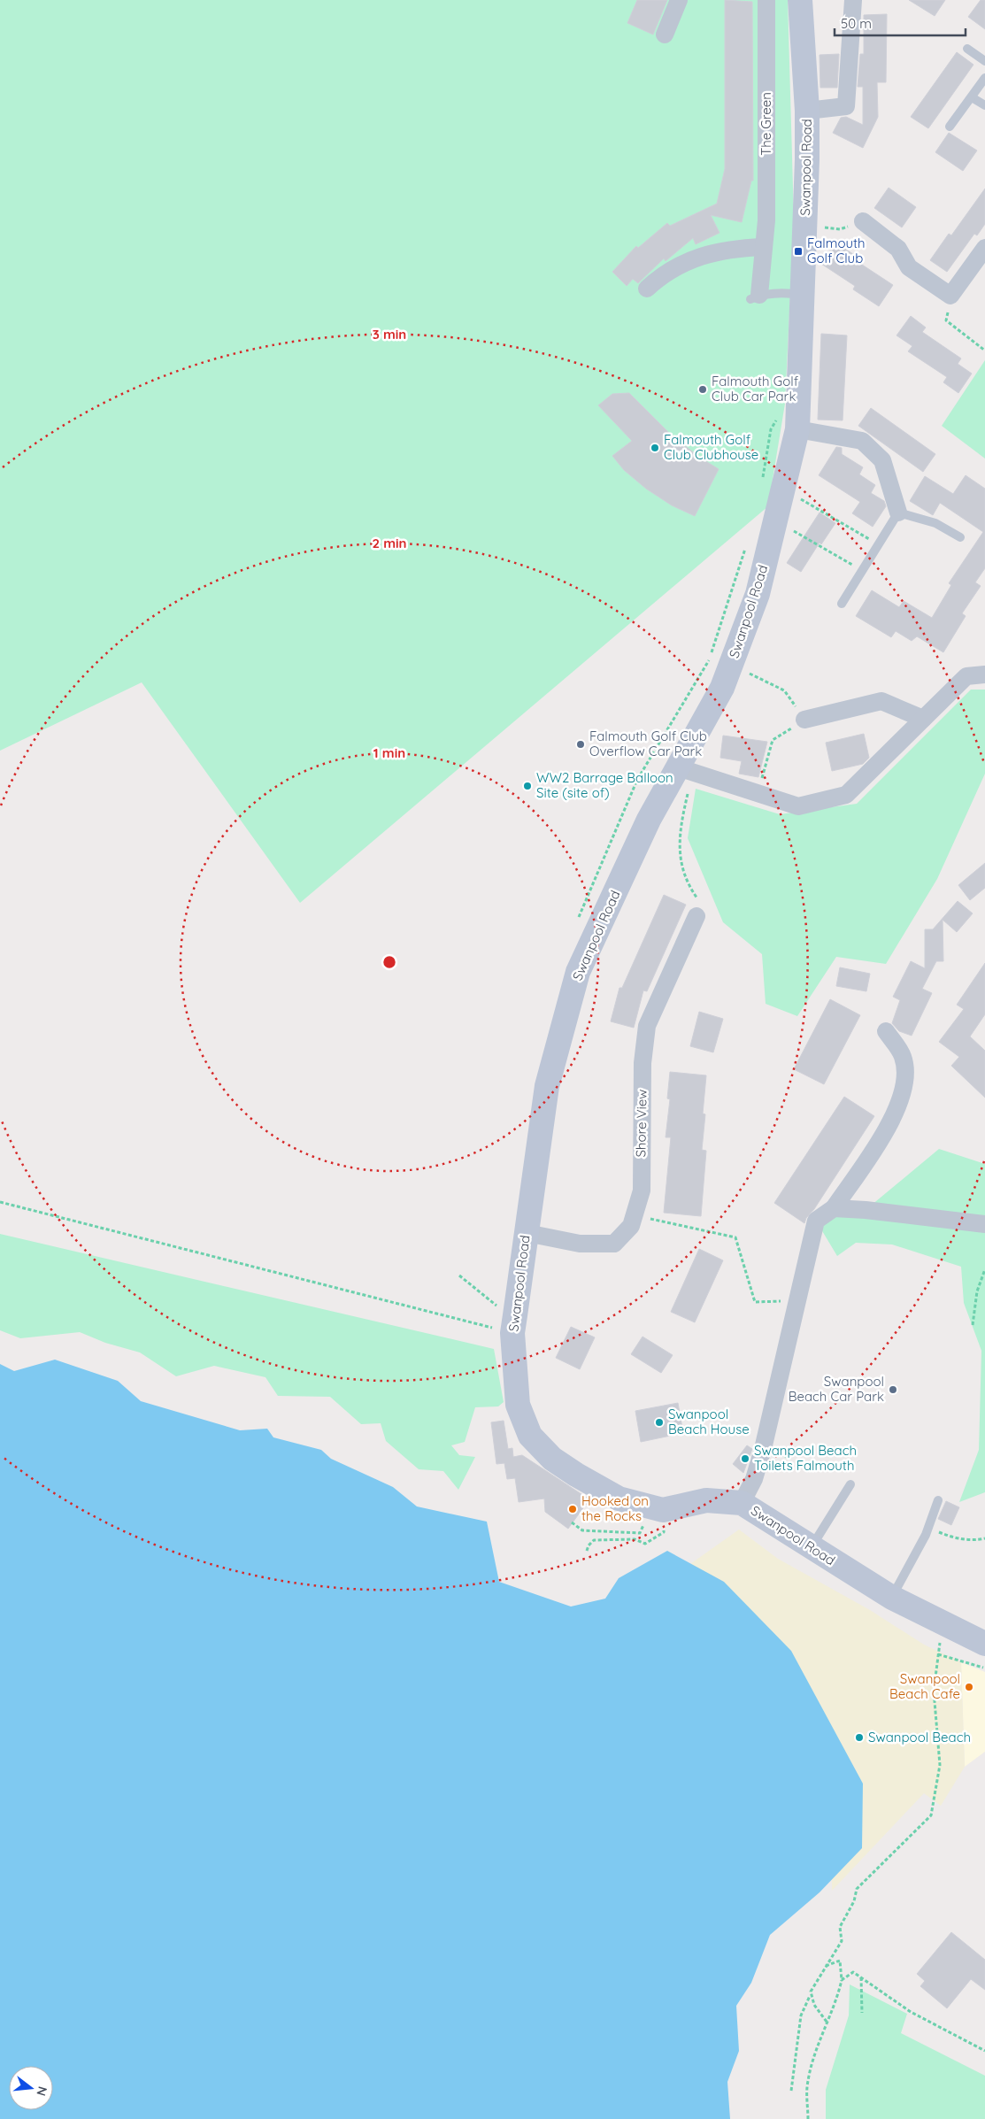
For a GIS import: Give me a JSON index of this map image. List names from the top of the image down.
{
  "streets": {
    "street": ["The Green", "Swanpool Road", "Shore View"]
  },
  "crossings": [
    ["Swanpool Road", "Shore View"]
  ],
  "places": {
    "transit": ["Falmouth Golf Club"],
    "other": [
      "Falmouth Golf Club Car Park",
      "Falmouth Golf Club Clubhouse",
      "Falmouth Golf Club Overflow Car Park",
      "WW2 Barrage Balloon Site (site of)",
      "Swanpool Beach Car Park",
      "Swanpool Beach House",
      "Swanpool Beach Toilets Falmouth",
      "Hooked on the Rocks",
      "Swanpool Beach Cafe",
      "Swanpool Beach"
    ]
  },
  "scale_bar": "50 m",
  "north": "right",
  "rings": ["3 min", "2 min", "1 min"]
}
